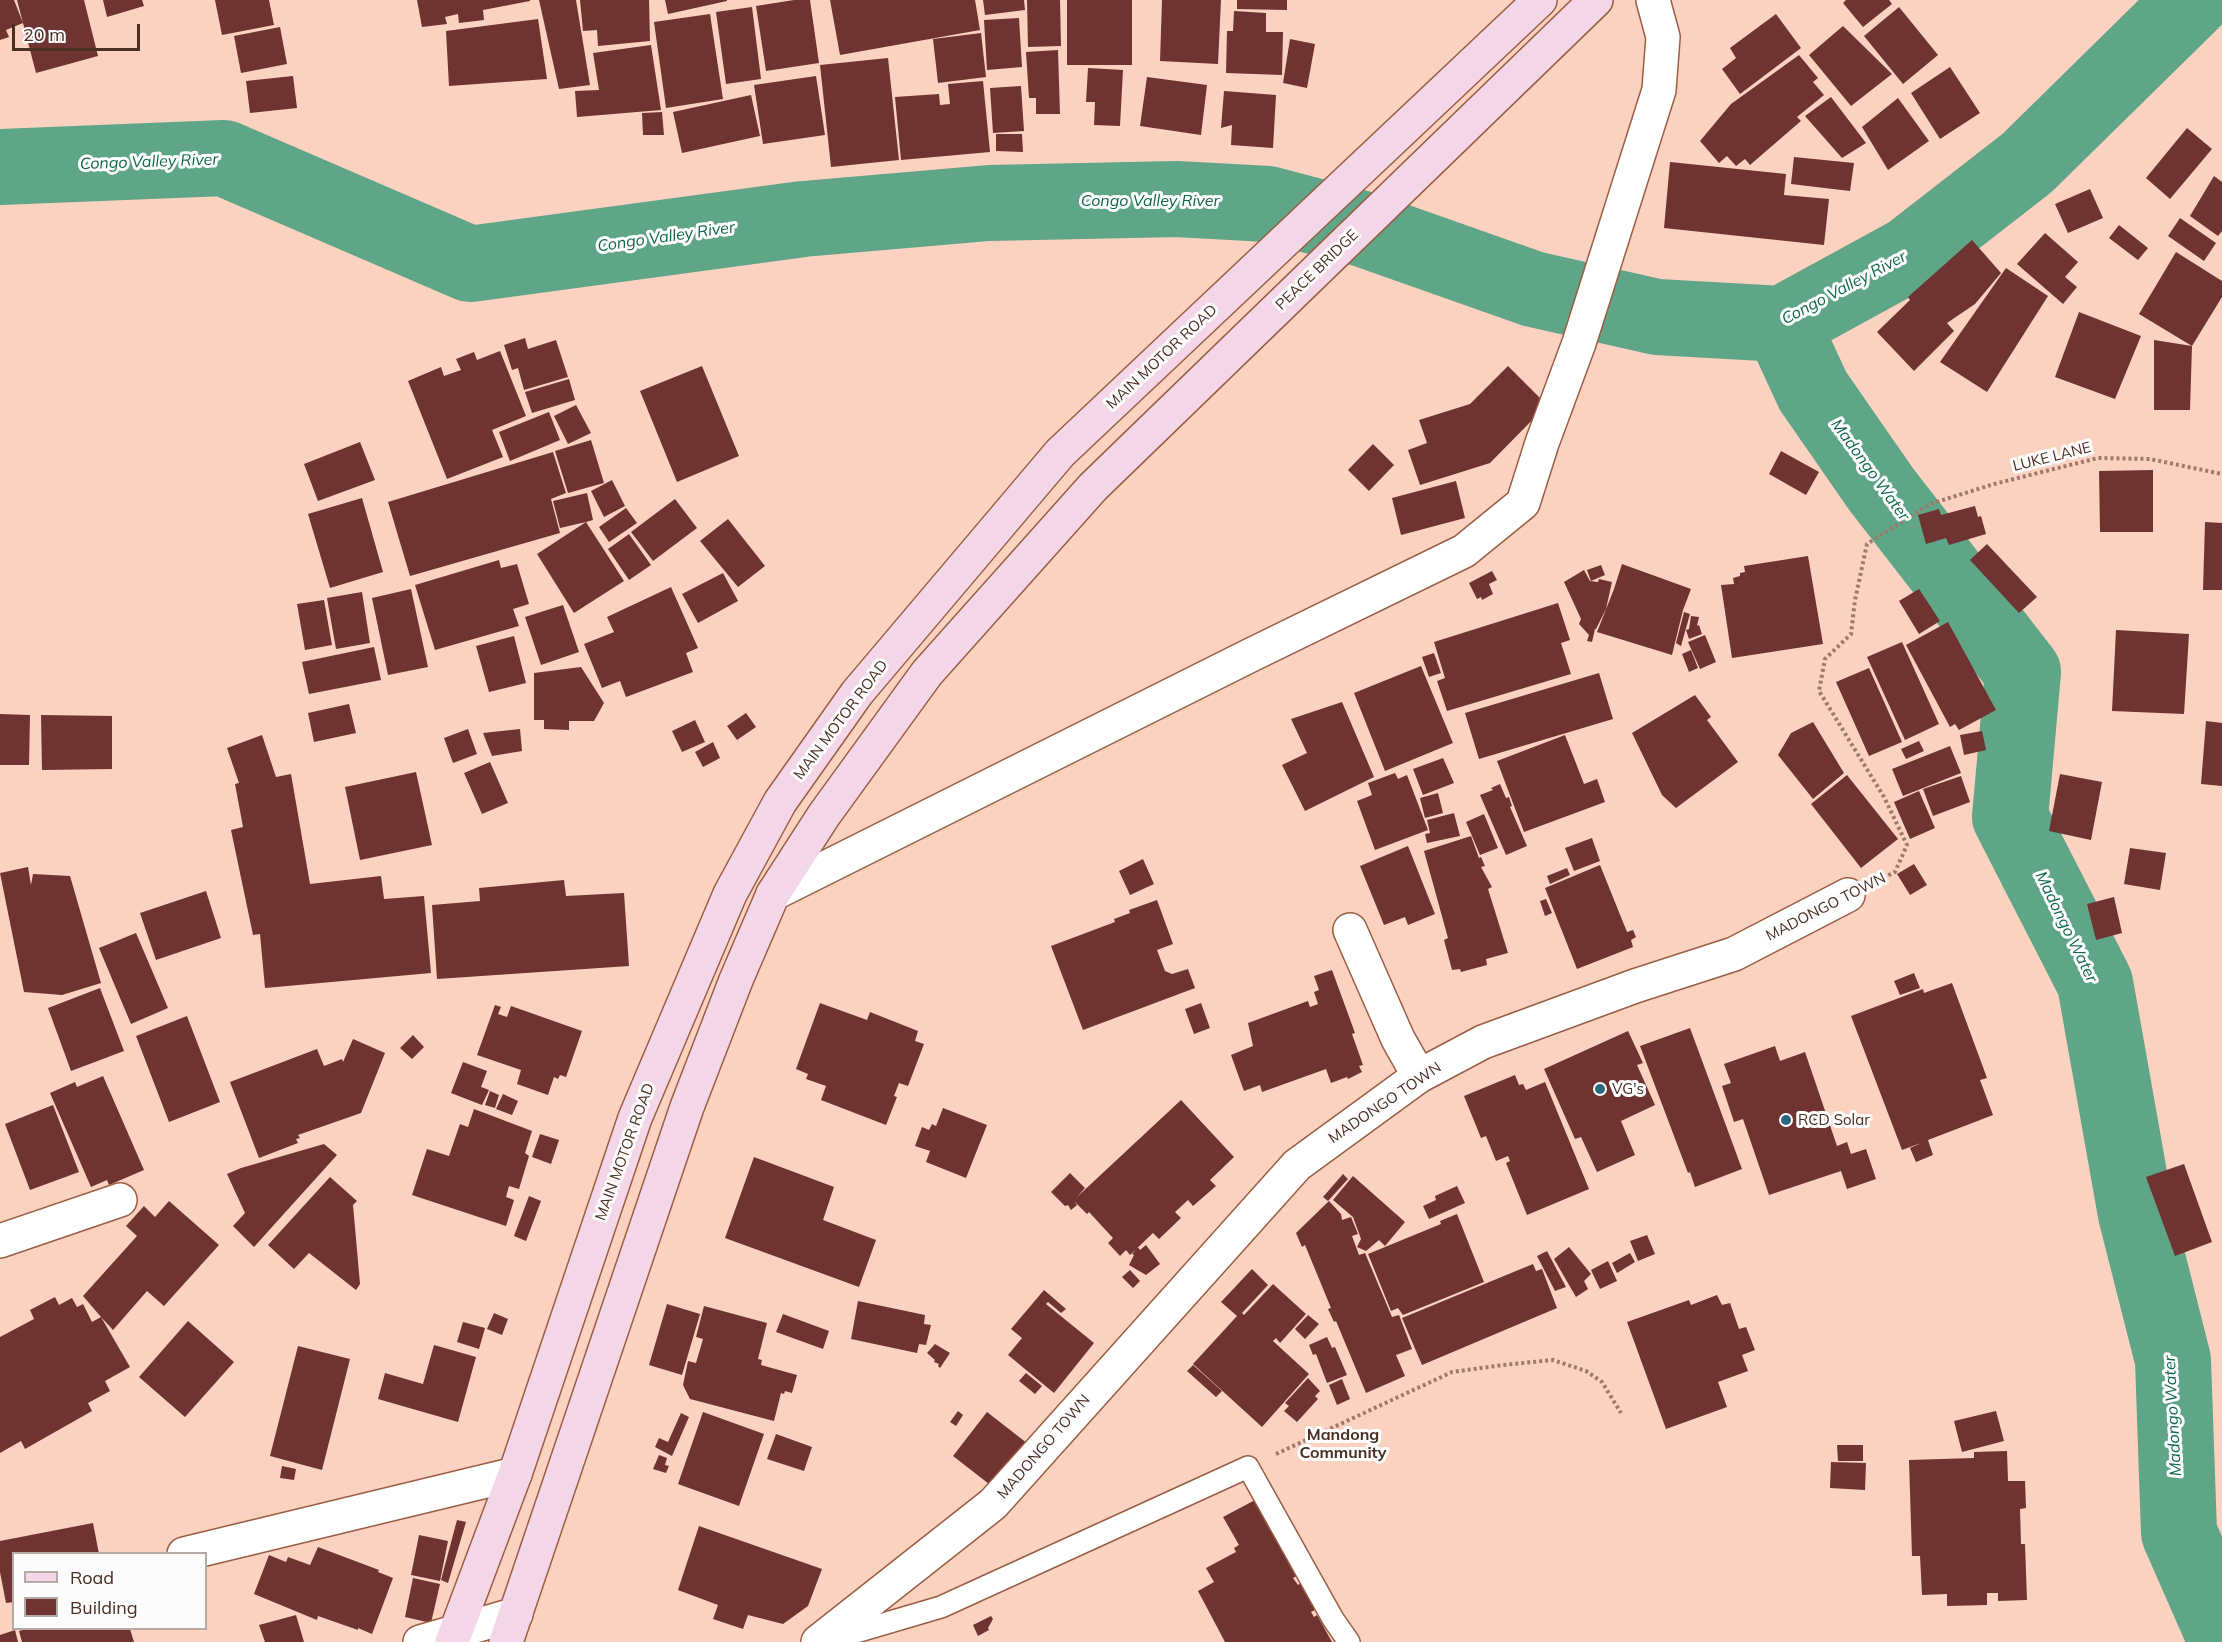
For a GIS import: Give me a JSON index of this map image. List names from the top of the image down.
{
  "streets": {
    "main road": ["PEACE BRIDGE", "MAIN MOTOR ROAD"],
    "street": ["MADONGO TOWN"],
    "path": ["LUKE LANE"]
  },
  "crossings": [
    ["LUKE LANE", "MADONGO TOWN"]
  ],
  "districts": ["Mandong Community"],
  "water": ["Congo Valley River", "Madongo Water"],
  "places": ["VG's", "RCD Solar"],
  "legend": ["Road", "Building"],
  "scale_bar": "20 m"
}
